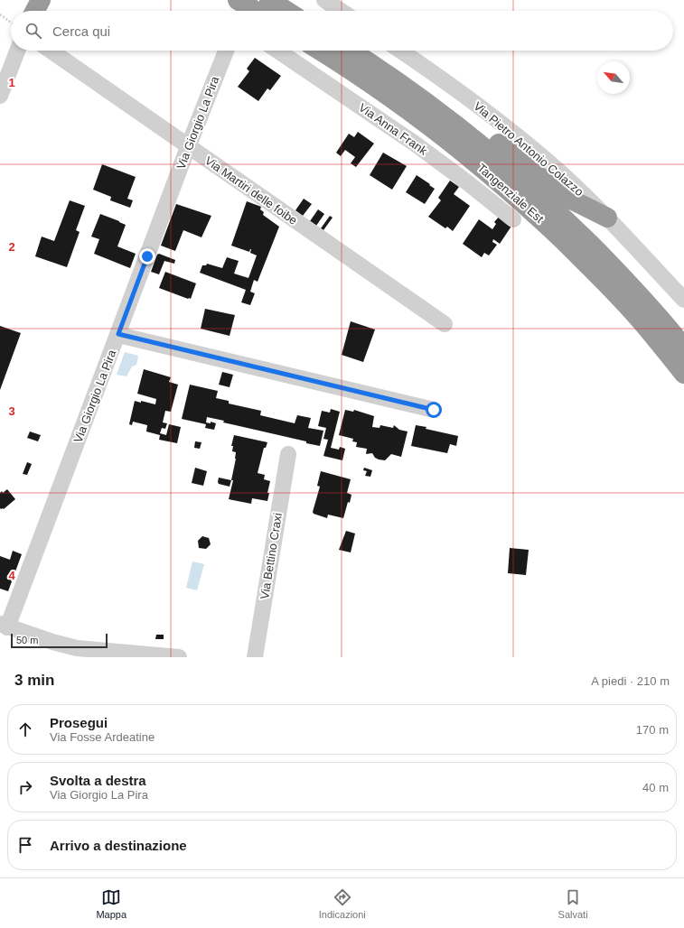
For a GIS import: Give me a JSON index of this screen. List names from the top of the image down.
{
  "streets": {
    "highway": ["Tangenziale Est"],
    "street": [
      "Via Giorgio La Pira",
      "Via Anna Frank",
      "Via Pietro Antonio Colazzo",
      "Via Martiri delle foibe",
      "Via Bettino Craxi"
    ]
  },
  "crossings": [
    ["Via Giorgio La Pira", "Via Martiri delle foibe"]
  ],
  "scale_bar": "50 m",
  "north": "top left",
  "page": {
    "search": "Cerca qui",
    "scale": "50 m",
    "heading": ["3 min", "A piedi · 210 m"],
    "list": [
      ["Prosegui", "Via Fosse Ardeatine", "170 m"],
      ["Svolta a destra", "Via Giorgio La Pira", "40 m"],
      "Arrivo a destinazione"
    ],
    "nav": ["Mappa", "Indicazioni", "Salvati"]
  },
  "grid": {
    "rows": [
      "1",
      "2",
      "3",
      "4"
    ]
  }
}
